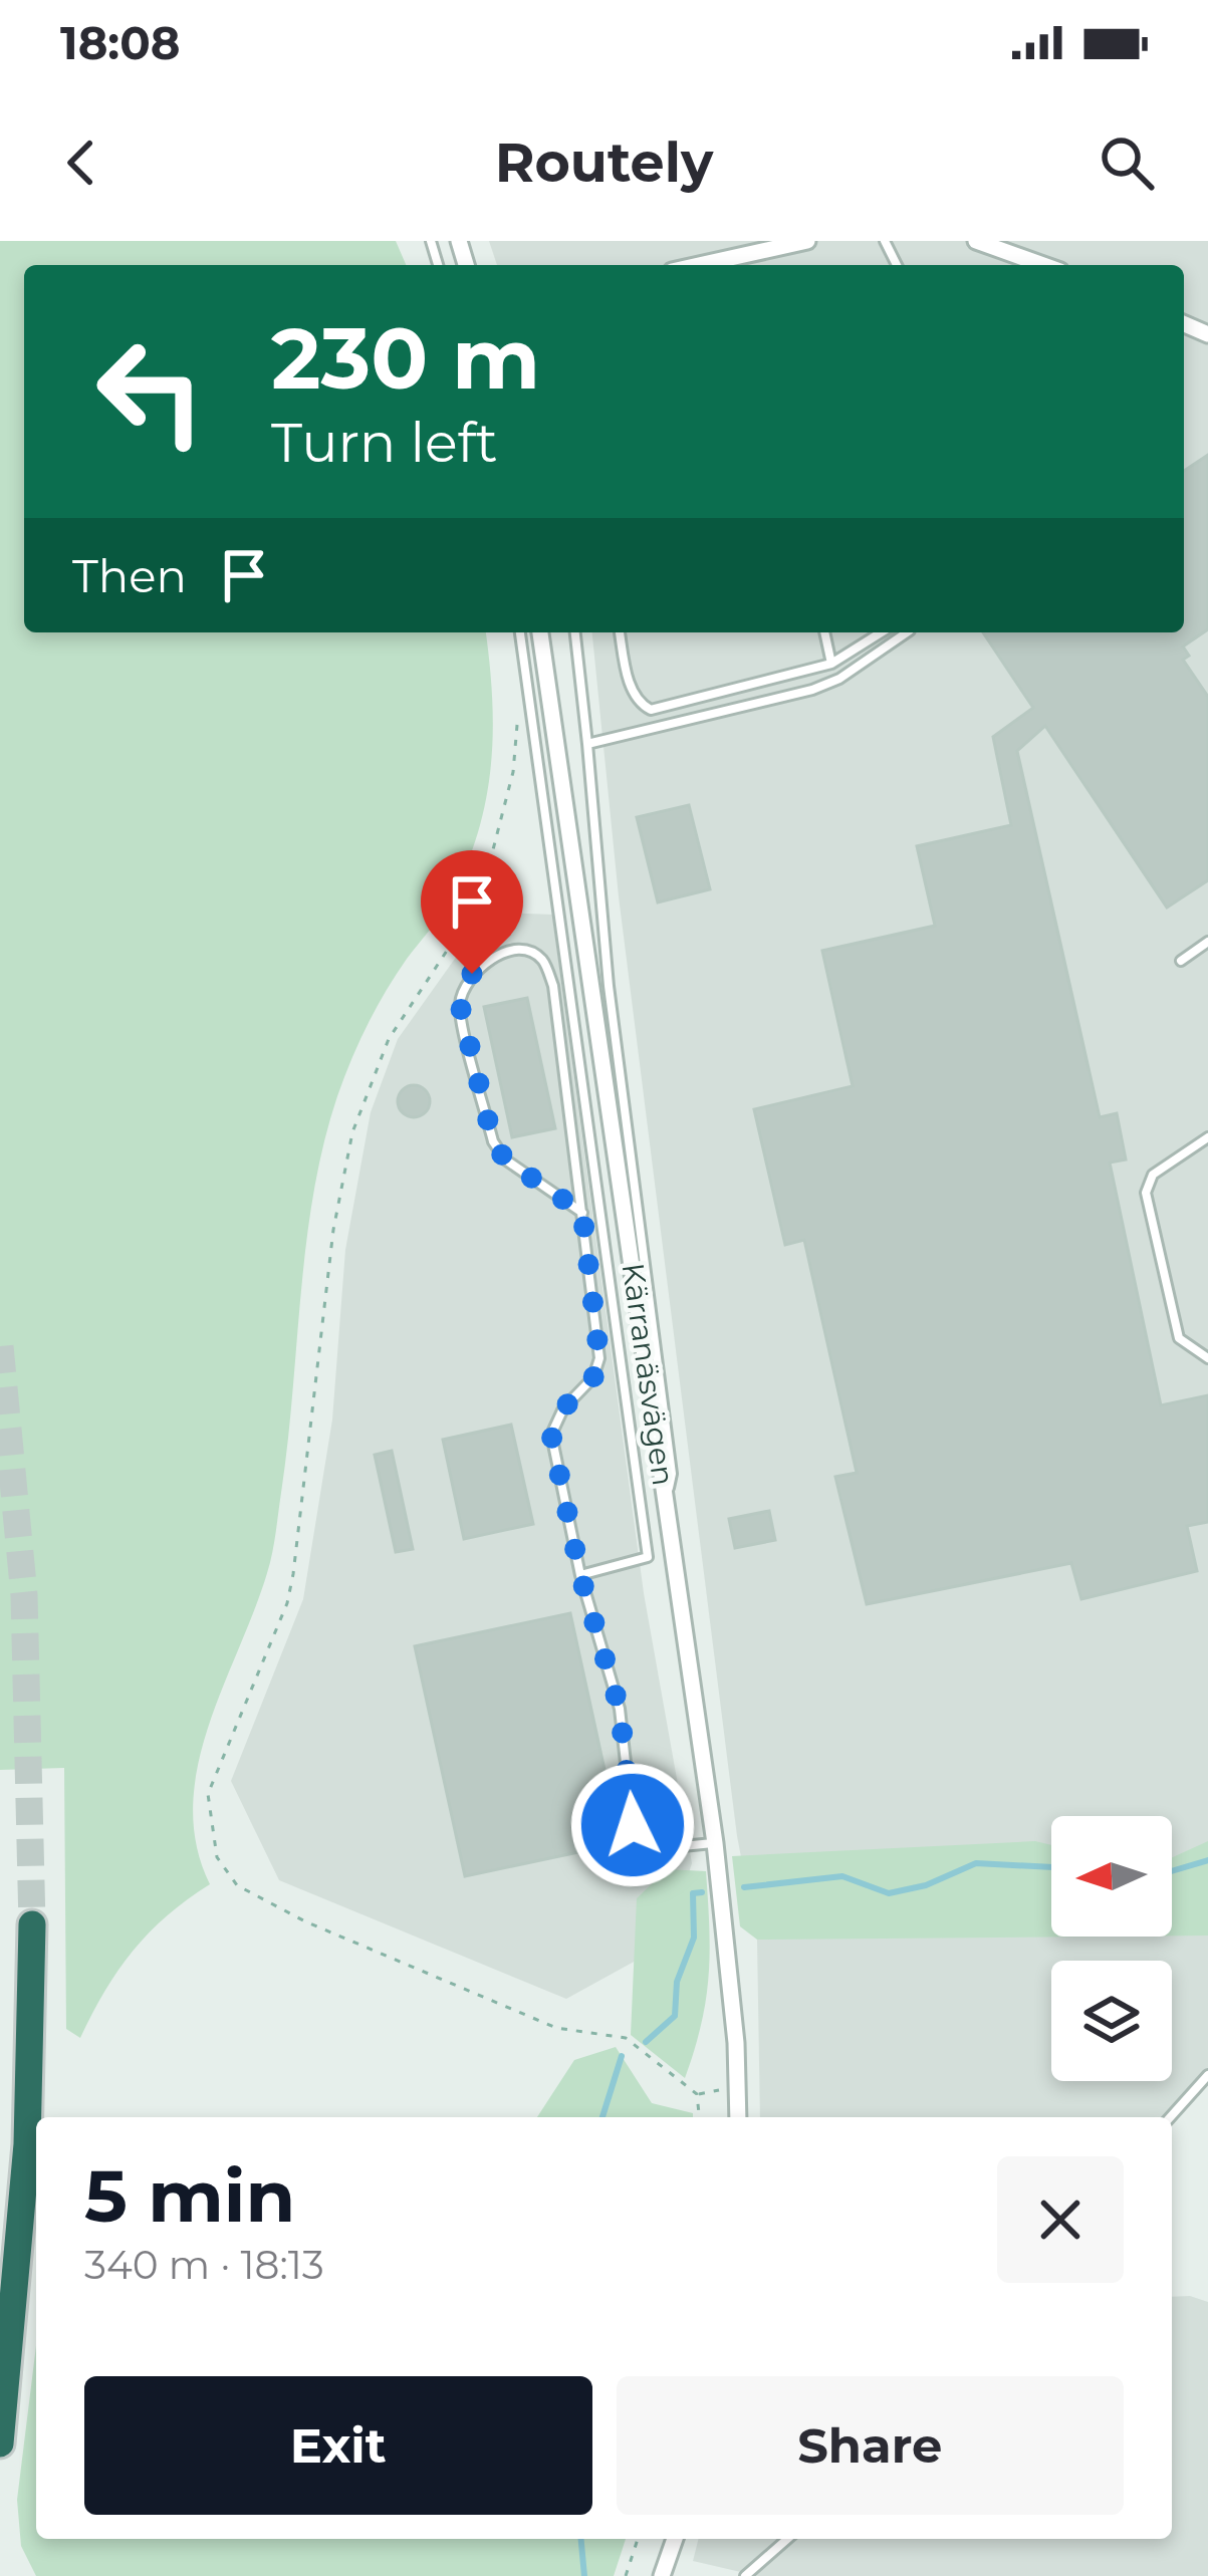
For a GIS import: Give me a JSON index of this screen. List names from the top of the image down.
{
  "streets": {
    "street": ["Kärranäsvägen"]
  },
  "north": "left",
  "page": {
    "status": "18:08",
    "header": "Routely",
    "turn": ["230 m", "Turn left"],
    "then": "Then",
    "heading": ["5 min", "340 m · 18:13"],
    "buttons": ["Exit", "Share"]
  }
}
